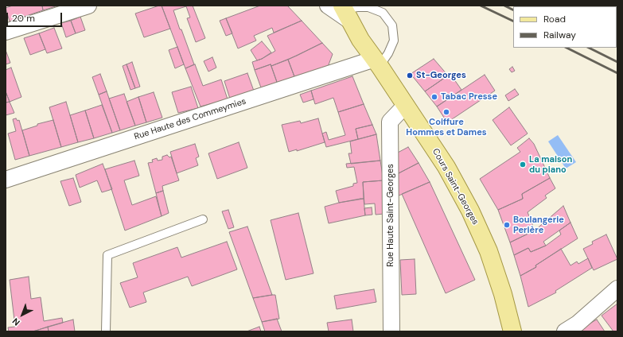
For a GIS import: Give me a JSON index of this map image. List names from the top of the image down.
{
  "streets": {
    "main road": ["Cours Saint-Georges"],
    "street": ["Rue Haute des Commeymies", "Rue Haute Saint-Georges"]
  },
  "crossings": [
    ["Rue Haute des Commeymies", "Cours Saint-Georges"],
    ["Cours Saint-Georges", "Rue Haute Saint-Georges"]
  ],
  "places": [
    "St-Georges",
    "Tabac Presse",
    "Coiffure Hommes et Dames",
    "La maison du piano",
    "Boulangerie Perière"
  ],
  "legend": ["Road", "Railway"],
  "scale_bar": "20 m",
  "north": "bottom left"
}
